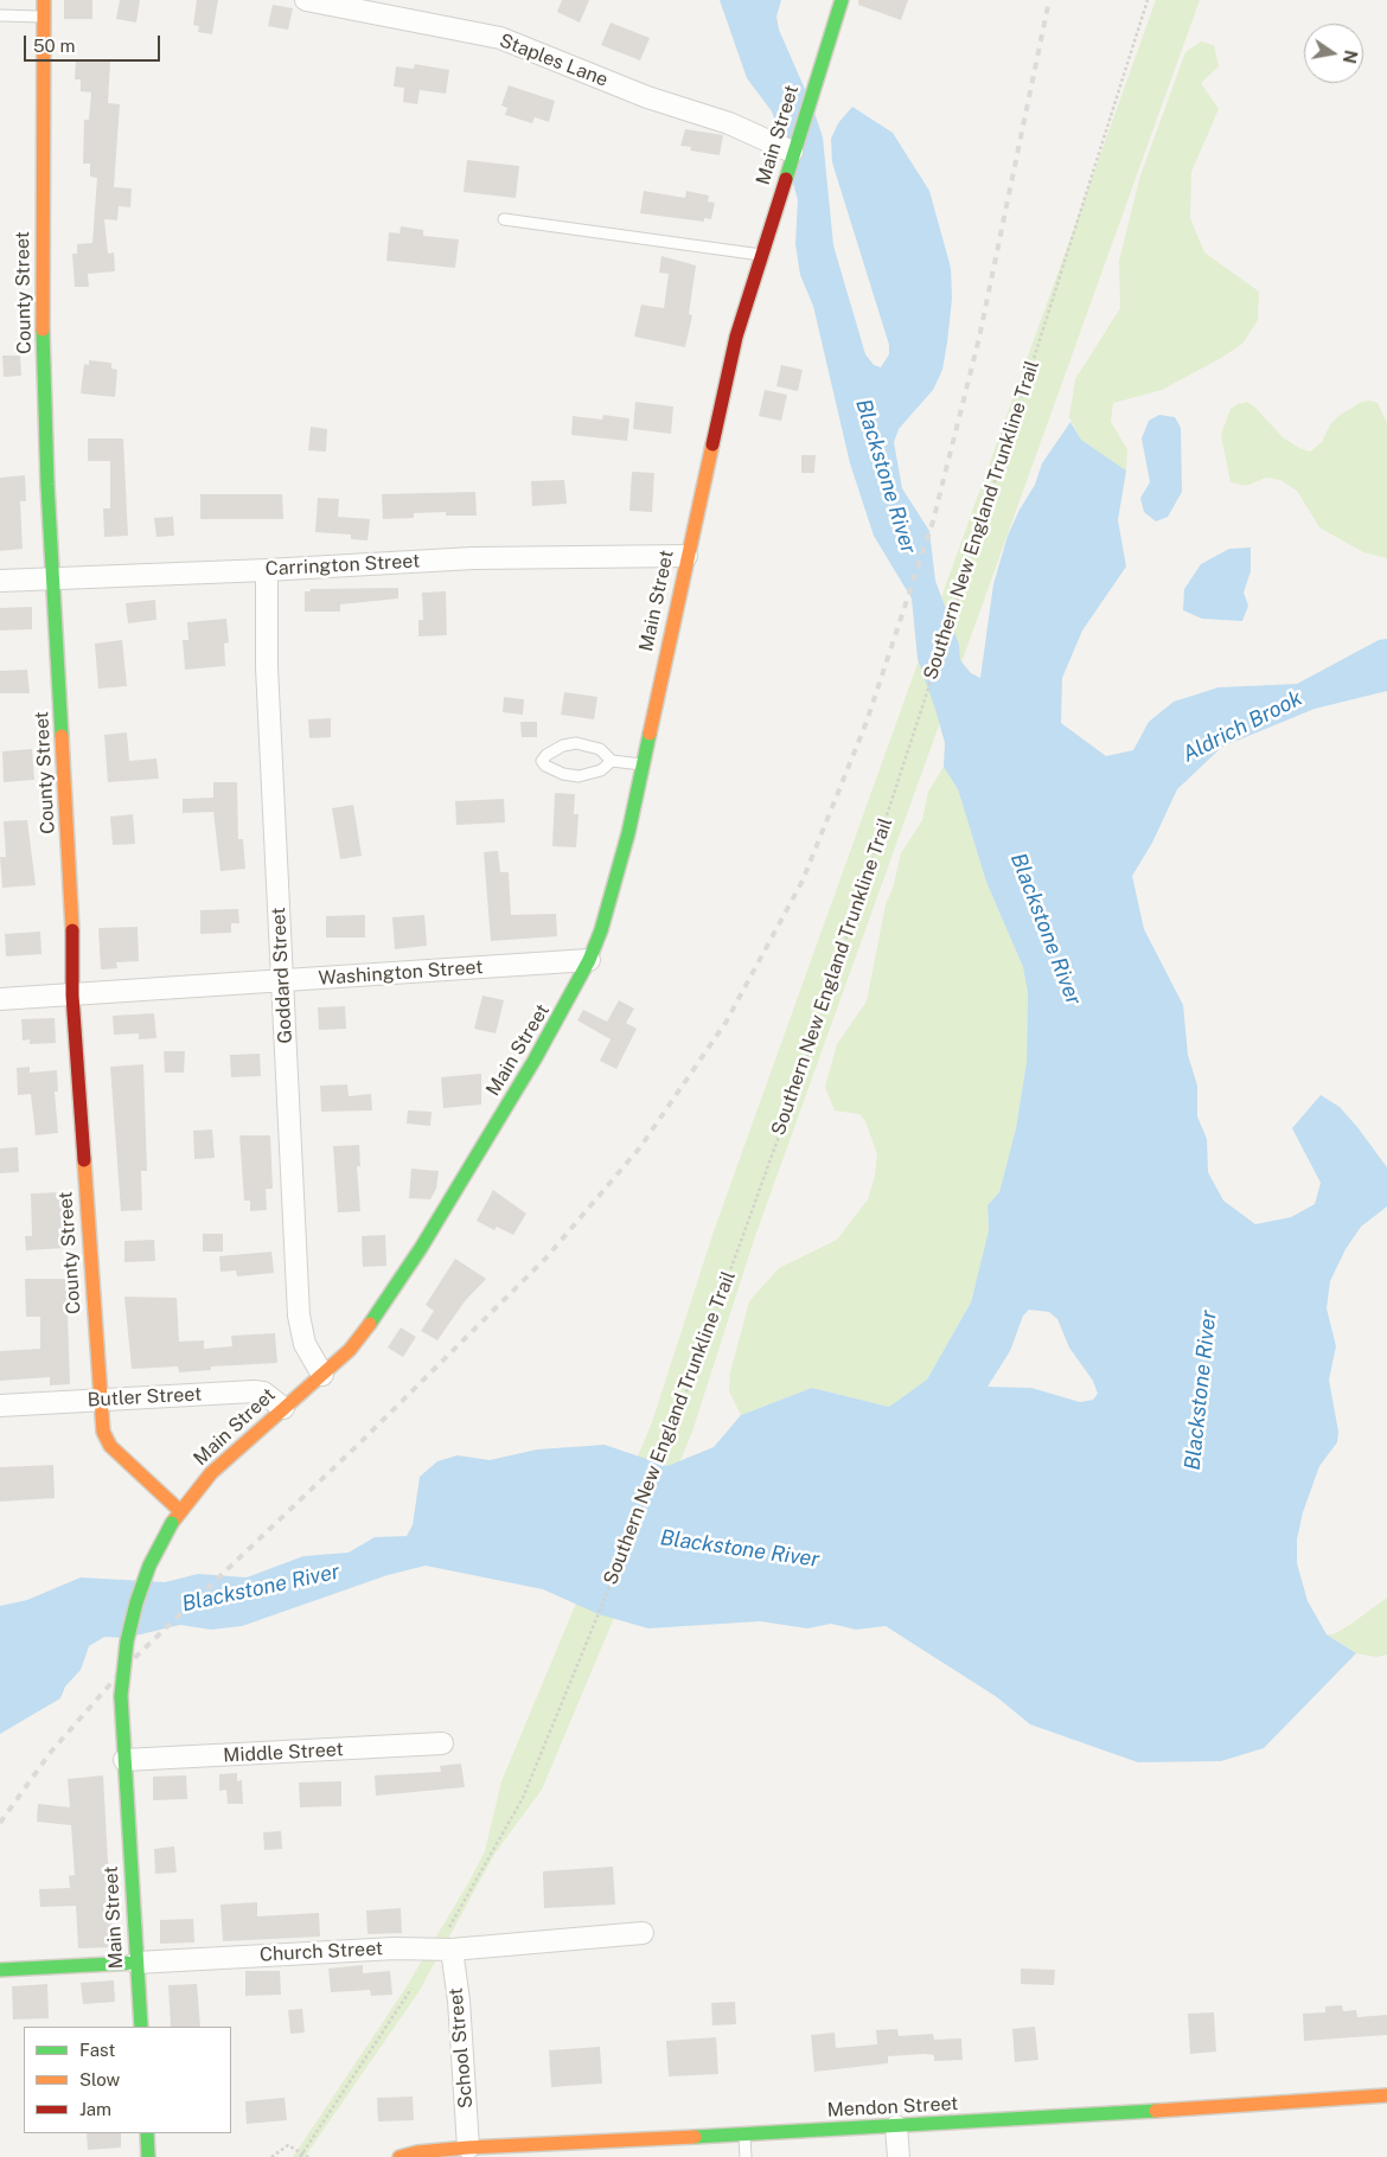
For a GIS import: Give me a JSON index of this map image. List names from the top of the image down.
{
  "streets": {
    "street": [
      "Staples Lane",
      "Main Street",
      "County Street",
      "Carrington Street",
      "Washington Street",
      "Goddard Street",
      "Butler Street",
      "Middle Street",
      "Church Street",
      "School Street",
      "Mendon Street"
    ],
    "path": ["Southern New England Trunkline Trail"]
  },
  "crossings": [
    ["Staples Lane", "Main Street"],
    ["Main Street", "County Street"],
    ["Main Street", "Carrington Street"],
    ["Main Street", "Washington Street"],
    ["Main Street", "Goddard Street"],
    ["Main Street", "Butler Street"],
    ["Main Street", "Middle Street"],
    ["Main Street", "Church Street"],
    ["County Street", "Carrington Street"],
    ["County Street", "Washington Street"],
    ["County Street", "Butler Street"],
    ["Carrington Street", "Goddard Street"],
    ["Washington Street", "Goddard Street"],
    ["Church Street", "School Street"],
    ["School Street", "Mendon Street"]
  ],
  "water": ["Blackstone River", "Aldrich Brook"],
  "legend": ["Fast", "Slow", "Jam"],
  "scale_bar": "50 m",
  "north": "right"
}
